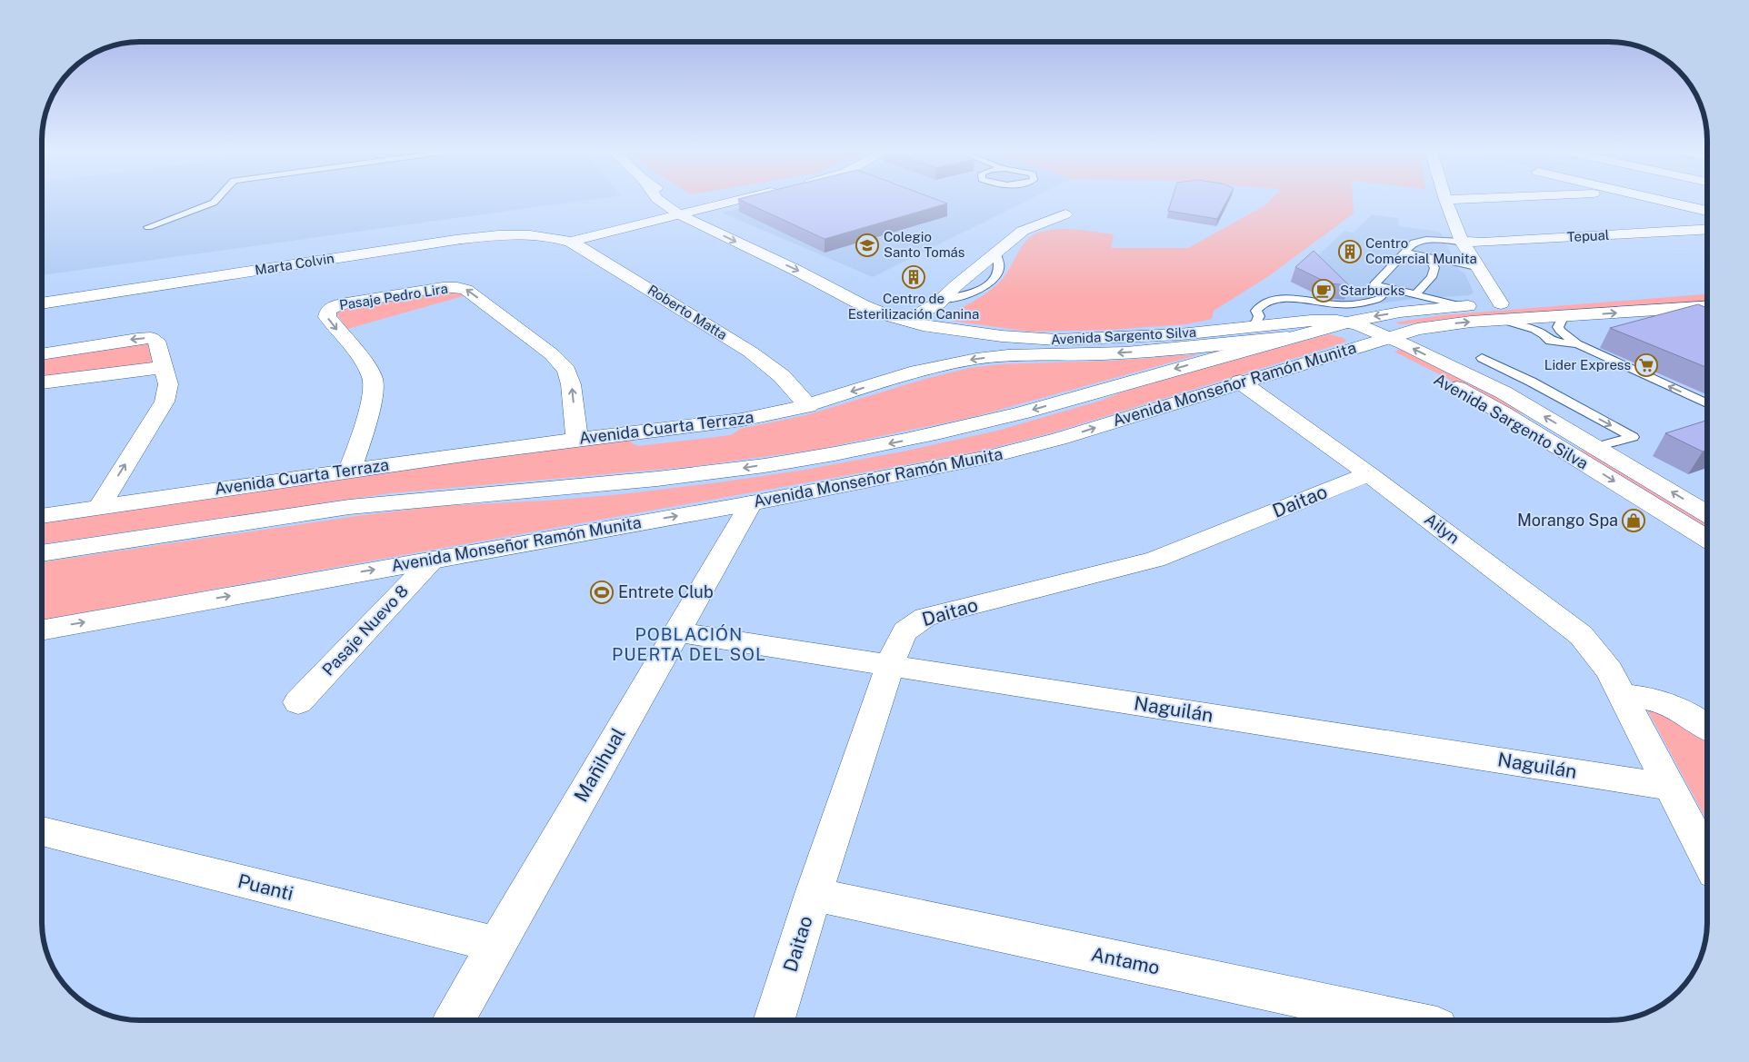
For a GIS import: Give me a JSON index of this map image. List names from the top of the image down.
{
  "streets": {
    "street": [
      "Tepual",
      "Marta Colvin",
      "Pasaje Pedro Lira",
      "Roberto Matta",
      "Avenida Sargento Silva",
      "Avenida Monseñor Ramón Munita",
      "Avenida Cuarta Terraza",
      "Daitao",
      "Ailyn",
      "Pasaje Nuevo 8",
      "Naguilán",
      "Mañihual",
      "Puanti",
      "Antamo"
    ]
  },
  "crossings": [
    ["Marta Colvin", "Roberto Matta"],
    ["Marta Colvin", "Avenida Sargento Silva"],
    ["Pasaje Pedro Lira", "Avenida Cuarta Terraza"],
    ["Roberto Matta", "Avenida Cuarta Terraza"],
    ["Avenida Sargento Silva", "Avenida Monseñor Ramón Munita"],
    ["Avenida Sargento Silva", "Avenida Cuarta Terraza"],
    ["Avenida Monseñor Ramón Munita", "Avenida Cuarta Terraza"],
    ["Avenida Monseñor Ramón Munita", "Ailyn"],
    ["Avenida Monseñor Ramón Munita", "Pasaje Nuevo 8"],
    ["Avenida Monseñor Ramón Munita", "Mañihual"],
    ["Daitao", "Ailyn"],
    ["Daitao", "Naguilán"],
    ["Daitao", "Antamo"],
    ["Ailyn", "Naguilán"],
    ["Naguilán", "Mañihual"],
    ["Mañihual", "Puanti"]
  ],
  "one_way": ["Avenida Cuarta Terraza"],
  "districts": ["POBLACIÓN PUERTA DEL SOL"],
  "places": {
    "school or university": ["Colegio Santo Tomás"],
    "building": ["Centro Comercial Munita", "Centro de Esterilización Canina"],
    "cafe": ["Starbucks"],
    "supermarket": ["Lider Express"],
    "shop": ["Morango Spa"],
    "sports": ["Entrete Club"]
  }
}
